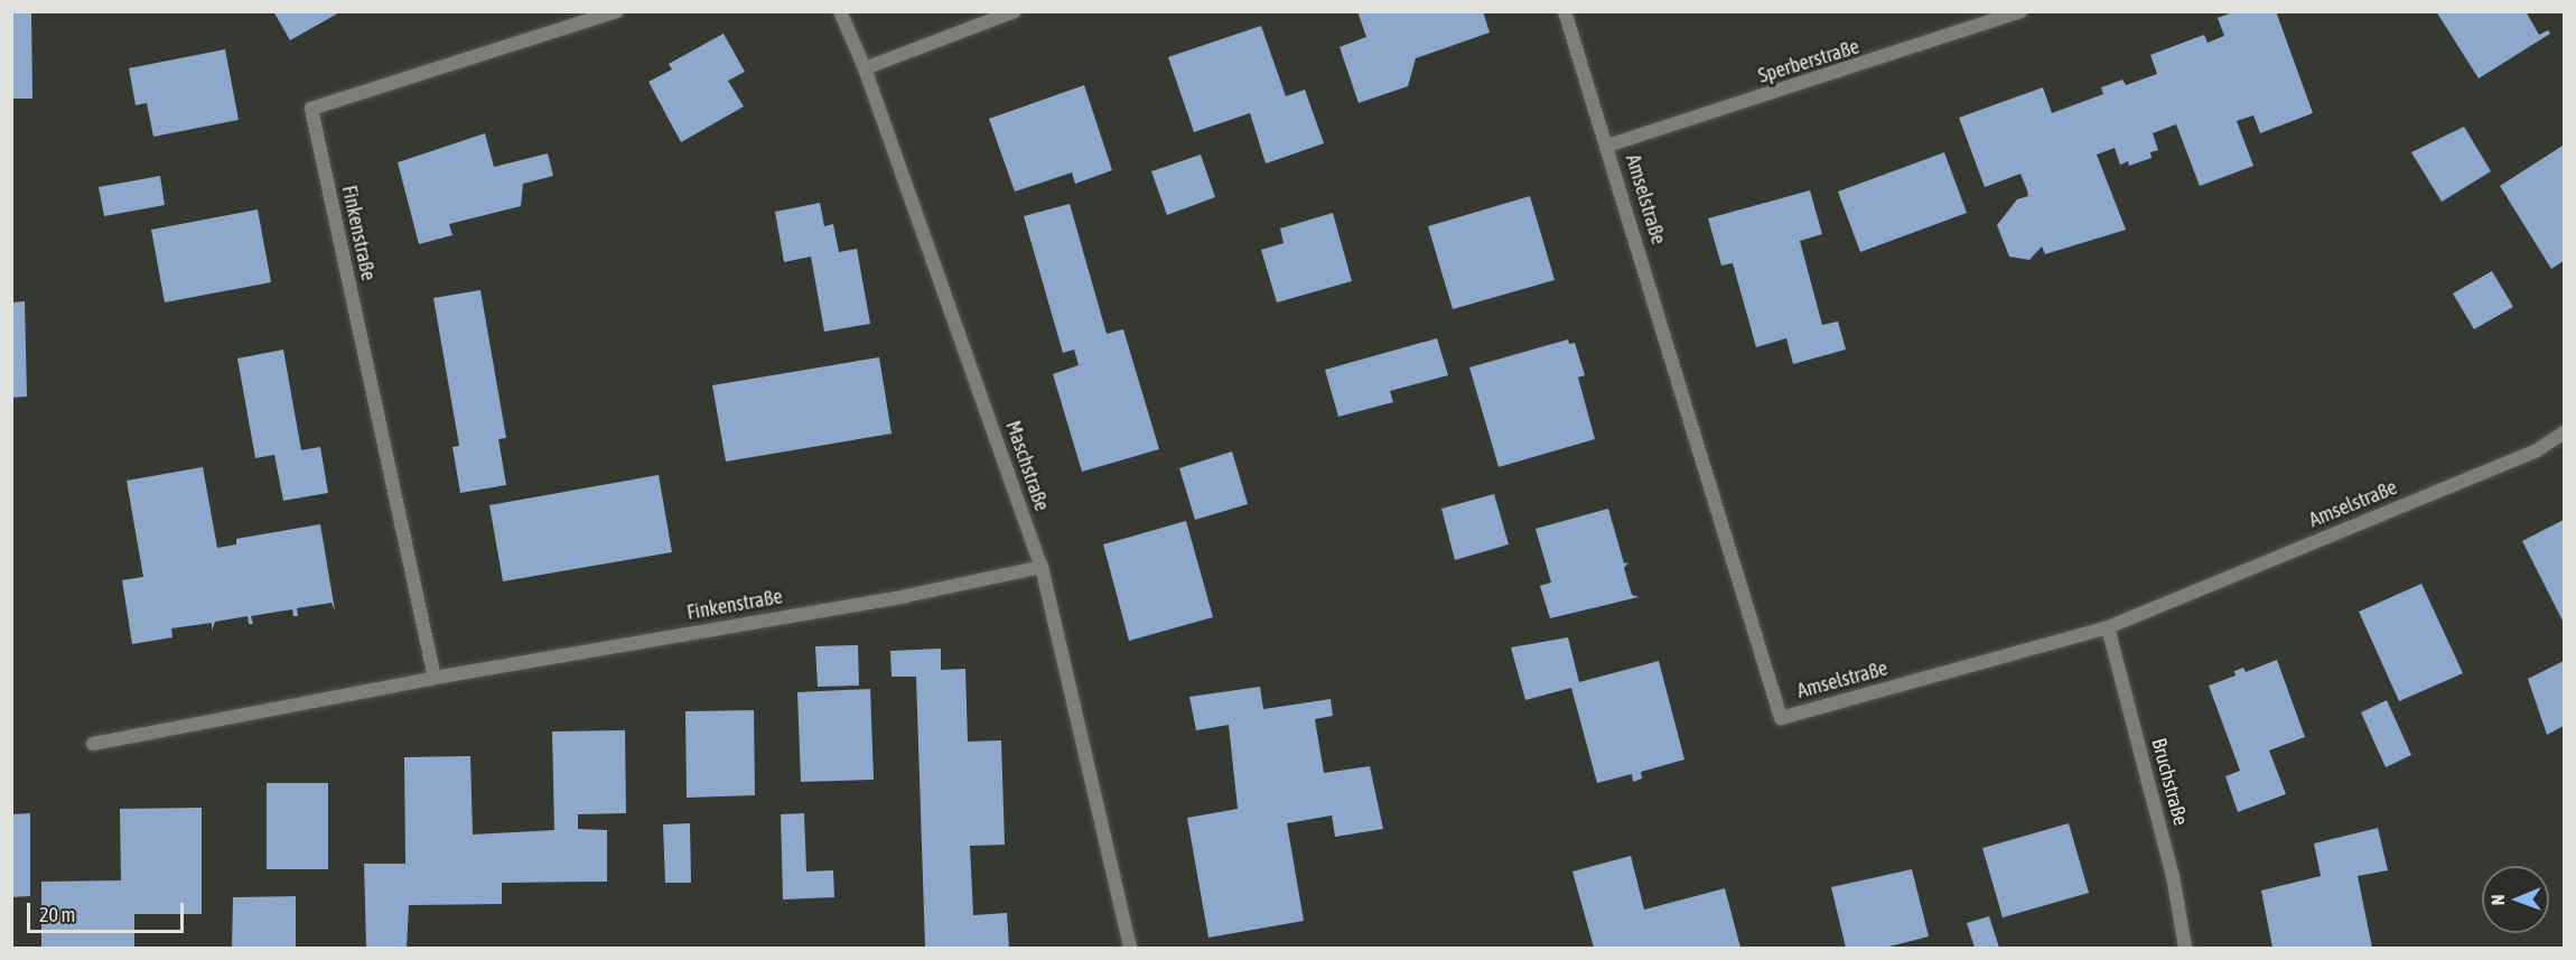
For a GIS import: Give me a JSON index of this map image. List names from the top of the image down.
{
  "streets": {
    "street": [
      "Sperberstraße",
      "Amselstraße",
      "Finkenstraße",
      "Maschstraße",
      "Bruchstraße"
    ]
  },
  "crossings": [
    ["Sperberstraße", "Amselstraße"],
    ["Amselstraße", "Bruchstraße"],
    ["Finkenstraße", "Maschstraße"]
  ],
  "scale_bar": "20 m",
  "north": "left"
}
